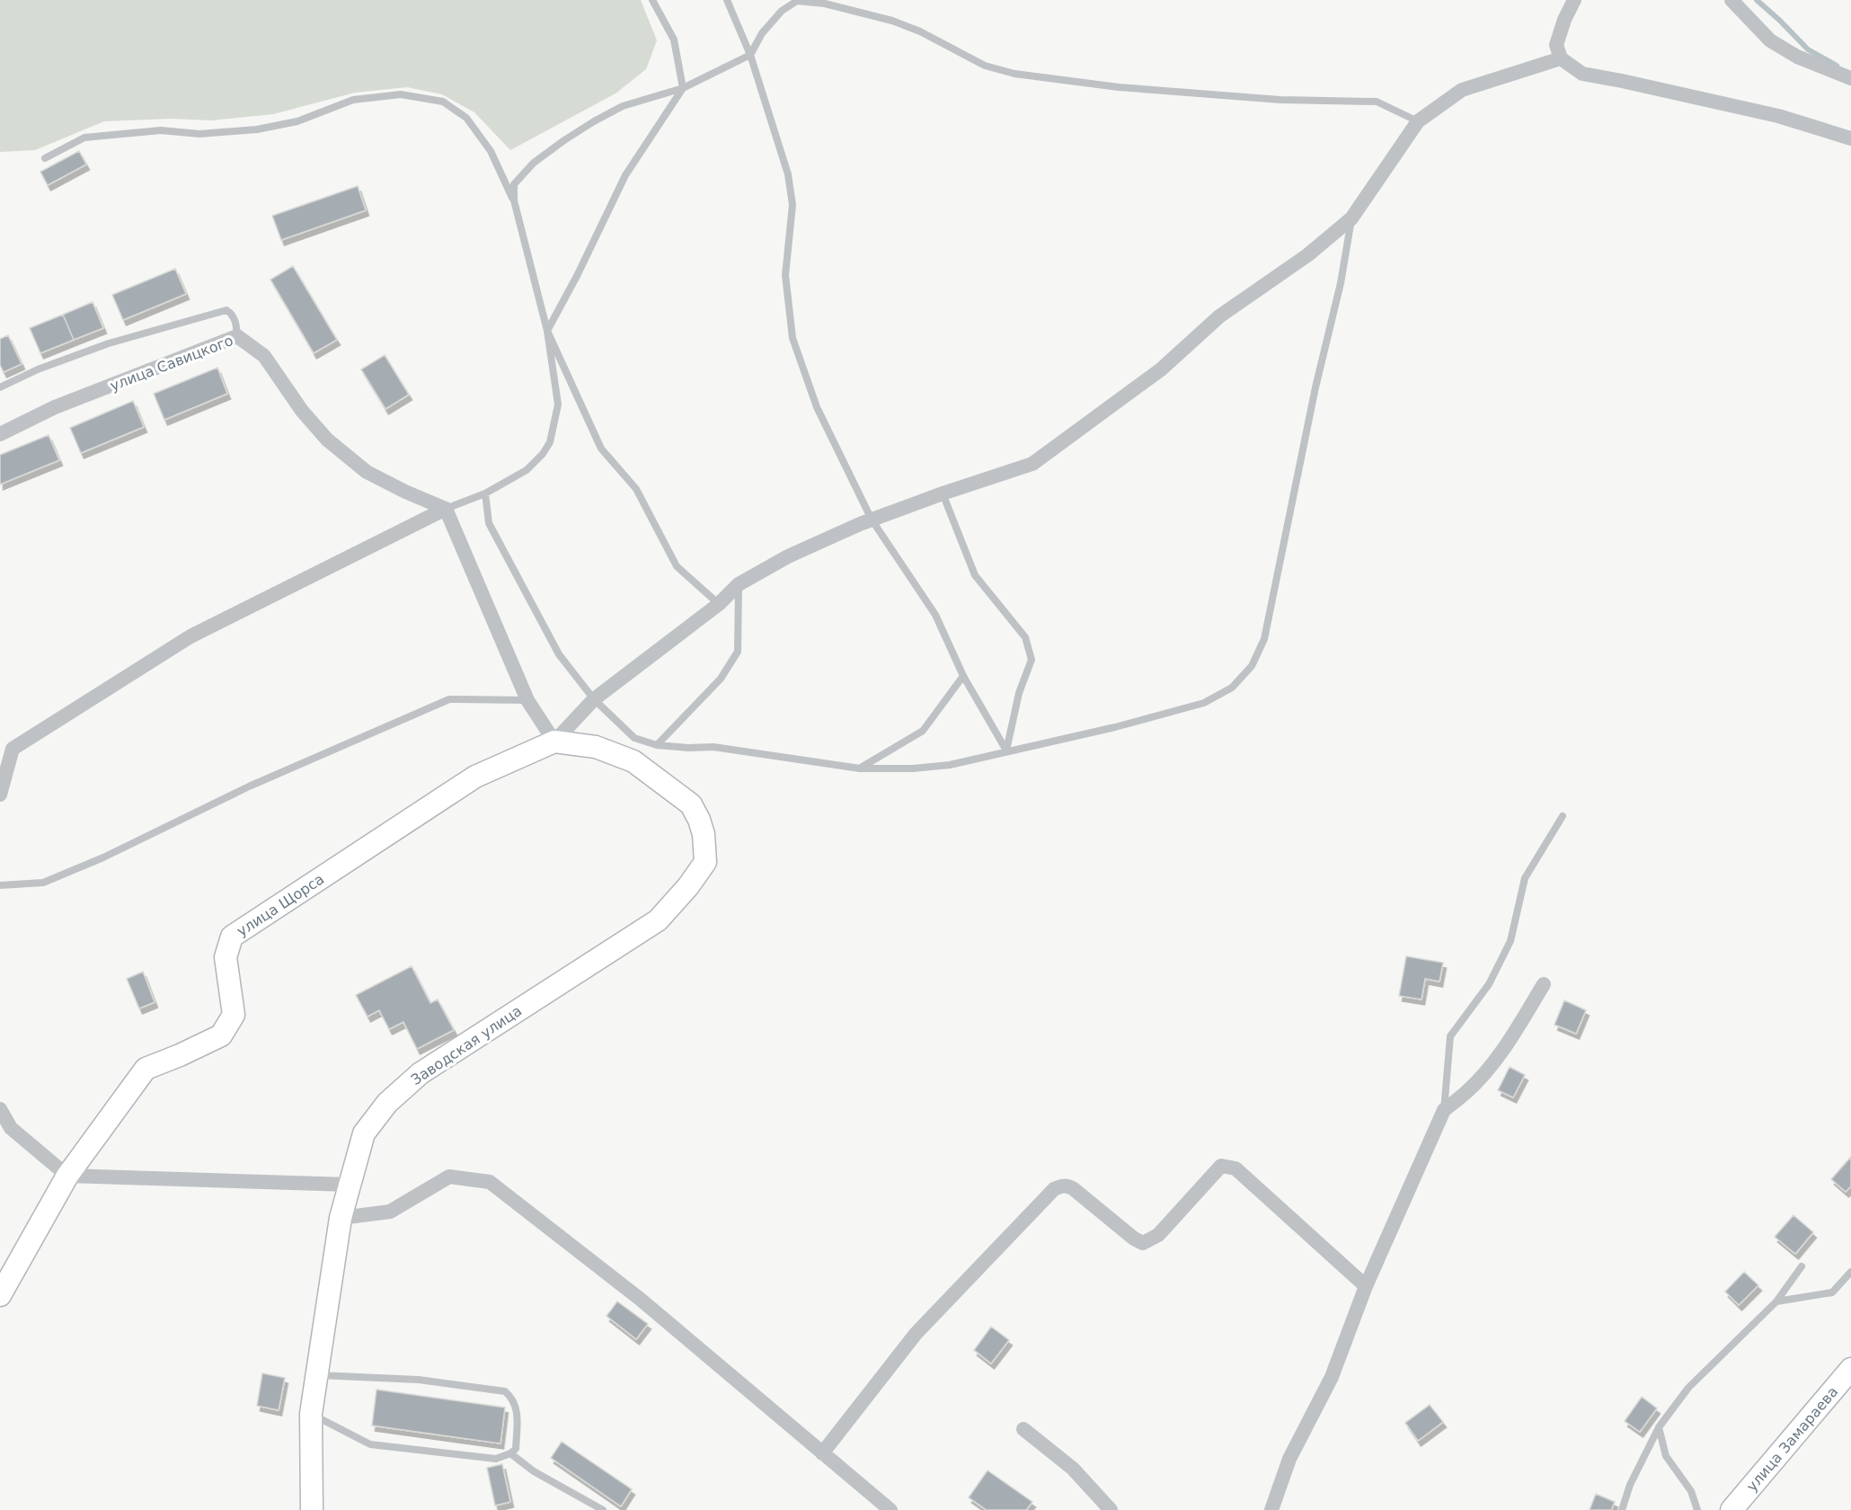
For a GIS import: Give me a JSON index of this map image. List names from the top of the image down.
{
  "streets": {
    "street": [
      "улица Савицкого",
      "улица Щорса",
      "Заводская улица",
      "улица Замараева"
    ]
  },
  "crossings": [
    ["улица Щорса", "Заводская улица"]
  ]
}
